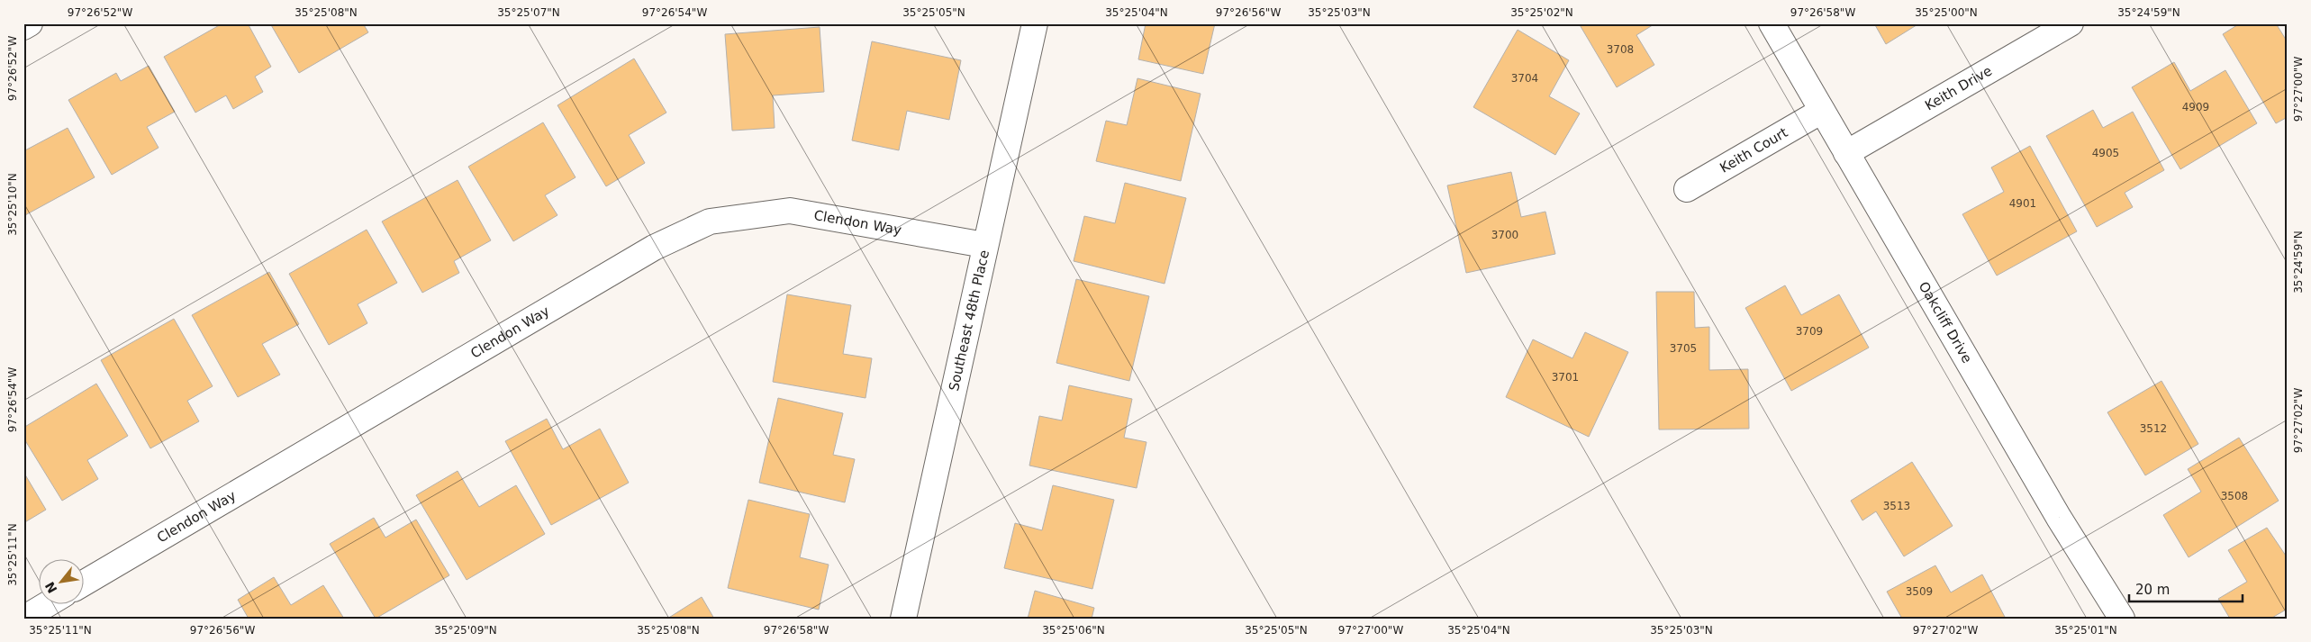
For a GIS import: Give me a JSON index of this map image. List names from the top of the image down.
{
  "streets": {
    "street": [
      "Keith Drive",
      "Keith Court",
      "Clendon Way",
      "Southeast 48th Place",
      "Oakcliff Drive"
    ]
  },
  "crossings": [
    ["Keith Drive", "Oakcliff Drive"],
    ["Keith Court", "Oakcliff Drive"],
    ["Clendon Way", "Southeast 48th Place"]
  ],
  "house_numbers": [
    "3708",
    "3704",
    "4909",
    "4905",
    "4901",
    "3700",
    "3709",
    "3705",
    "3701",
    "3512",
    "3508",
    "3513",
    "3509"
  ],
  "scale_bar": "20 m",
  "north": "bottom left",
  "coordinates": [
    "97°26'52\"W",
    "35°25'08\"N",
    "35°25'07\"N",
    "97°26'54\"W",
    "35°25'05\"N",
    "35°25'04\"N",
    "97°26'56\"W",
    "35°25'03\"N",
    "35°25'02\"N",
    "97°26'58\"W",
    "35°25'00\"N",
    "35°24'59\"N",
    "97°27'00\"W",
    "35°25'10\"N",
    "97°27'02\"W",
    "35°25'11\"N",
    "35°25'09\"N",
    "35°25'06\"N",
    "35°25'01\"N"
  ]
}
